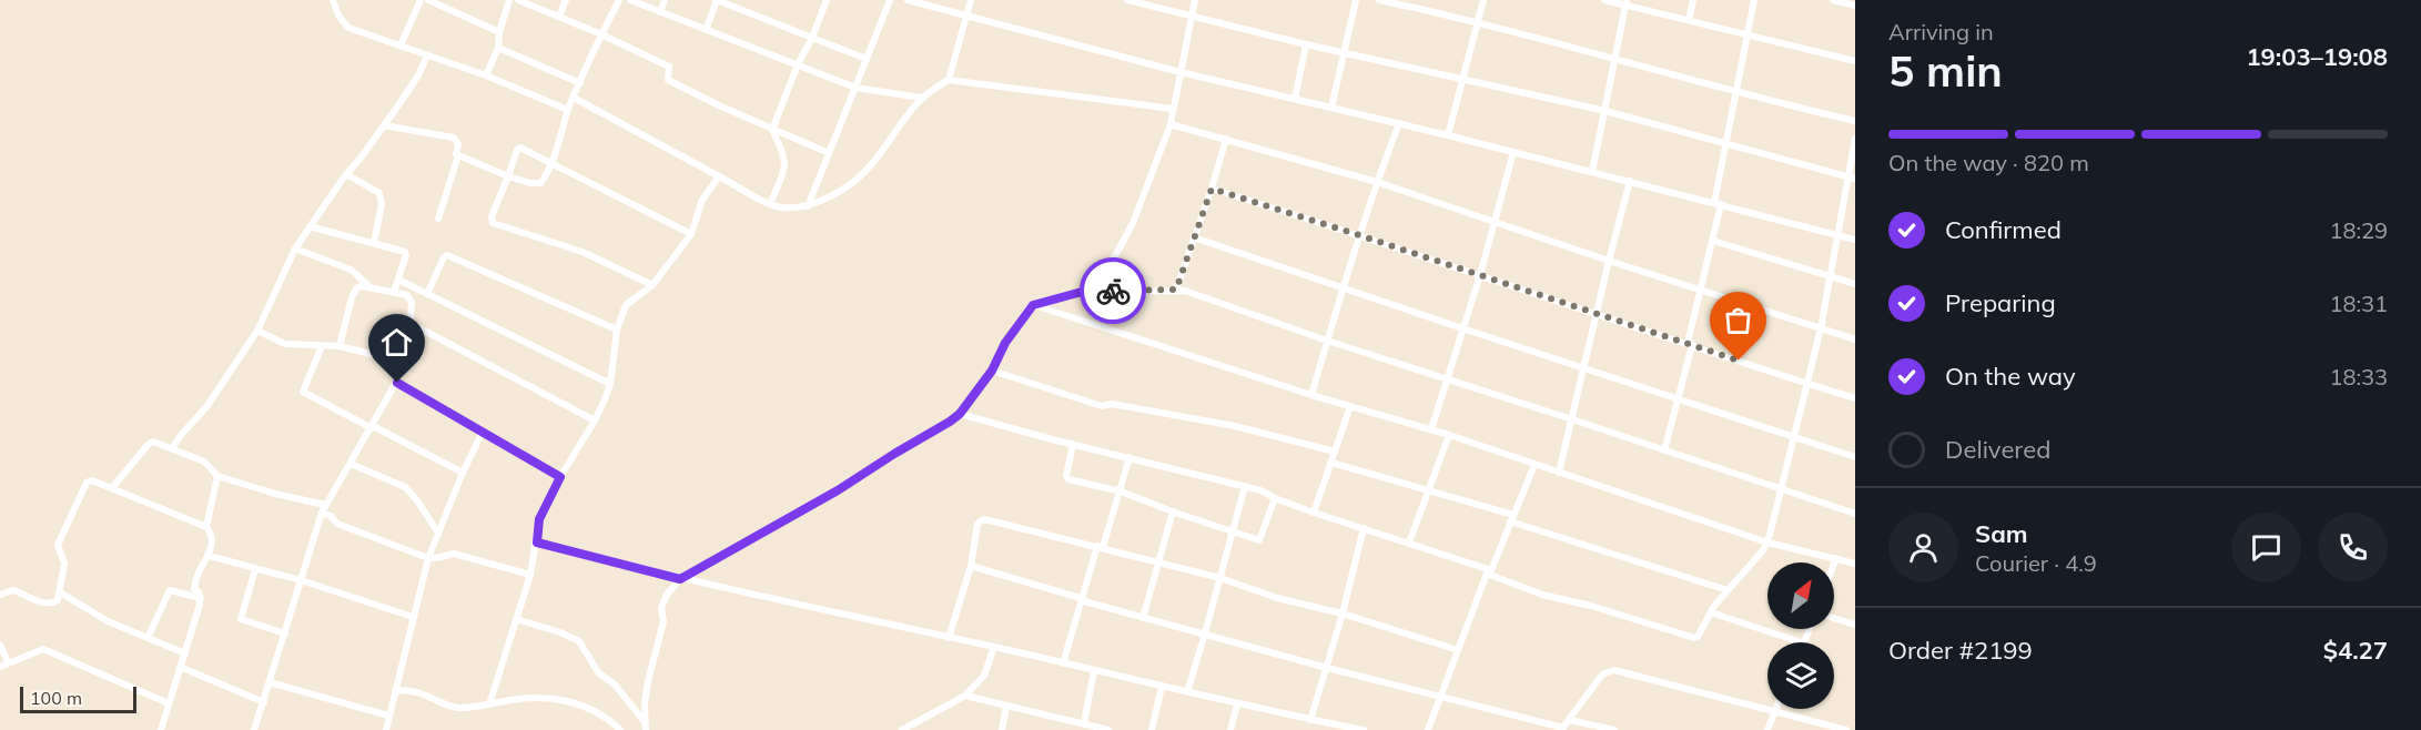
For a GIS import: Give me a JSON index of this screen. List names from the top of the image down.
{
  "scale_bar": "100 m",
  "north": "top right",
  "page": {
    "heading": ["5 min", "Arriving in", "19:03–19:08"],
    "panel": [
      "Sam",
      "Courier · 4.9",
      "Order #2199",
      "$4.27"
    ],
    "bar": "On the way · 820 m",
    "list": [
      ["Confirmed", "18:29"],
      ["Preparing", "18:31"],
      ["On the way", "18:33"],
      "Delivered"
    ],
    "scale": "100 m"
  }
}
